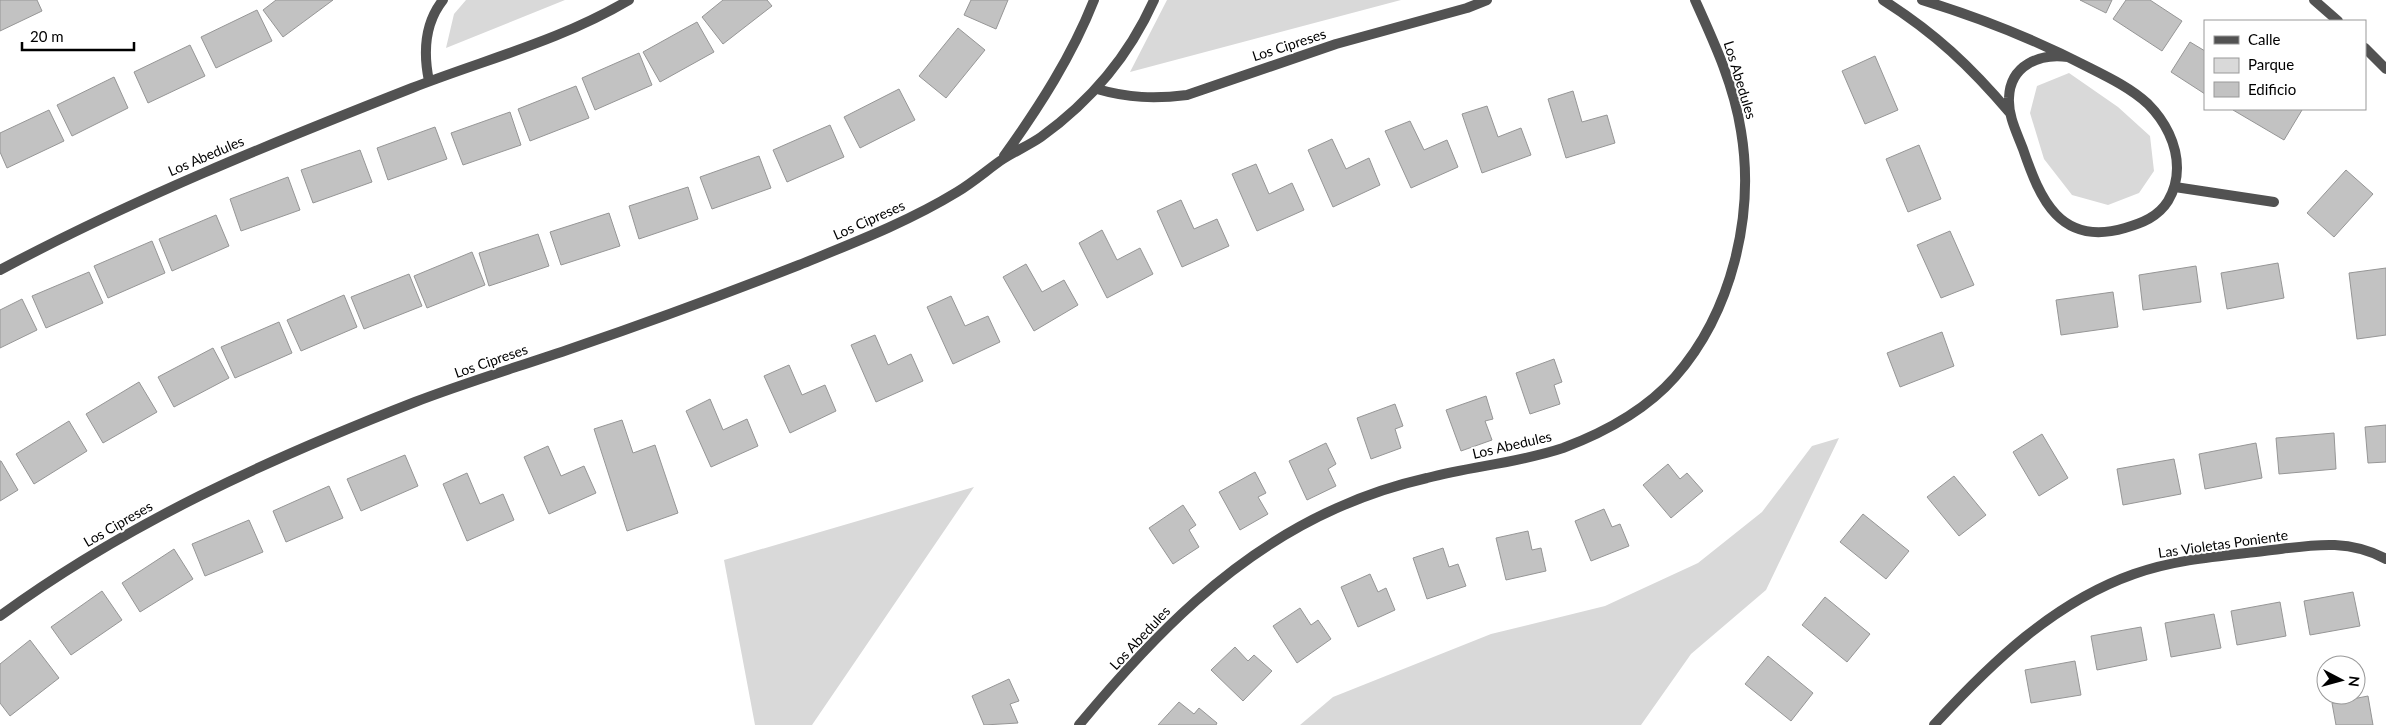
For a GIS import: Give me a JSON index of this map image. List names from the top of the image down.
{
  "streets": {
    "street": ["Los Cipreses", "Los Abedules", "Las Violetas Poniente"]
  },
  "legend": ["Calle", "Parque", "Edificio"],
  "scale_bar": "20 m",
  "north": "right"
}
